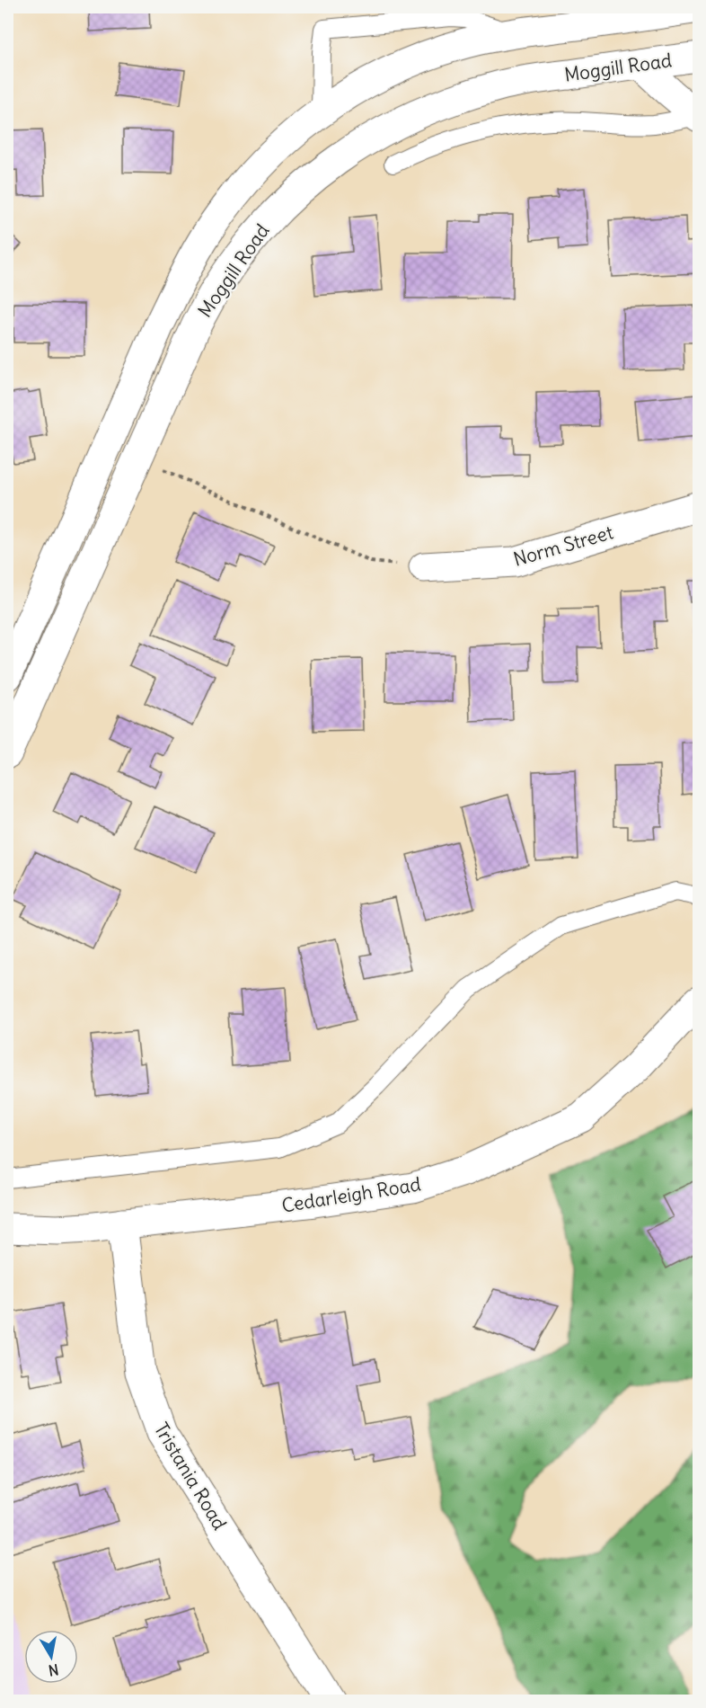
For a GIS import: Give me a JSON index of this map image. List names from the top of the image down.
{
  "streets": {
    "main road": [
      "Moggill Road",
      "Norm Street",
      "Cedarleigh Road",
      "Tristania Road"
    ]
  },
  "crossings": [
    ["Cedarleigh Road", "Tristania Road"]
  ],
  "north": "bottom"
}
